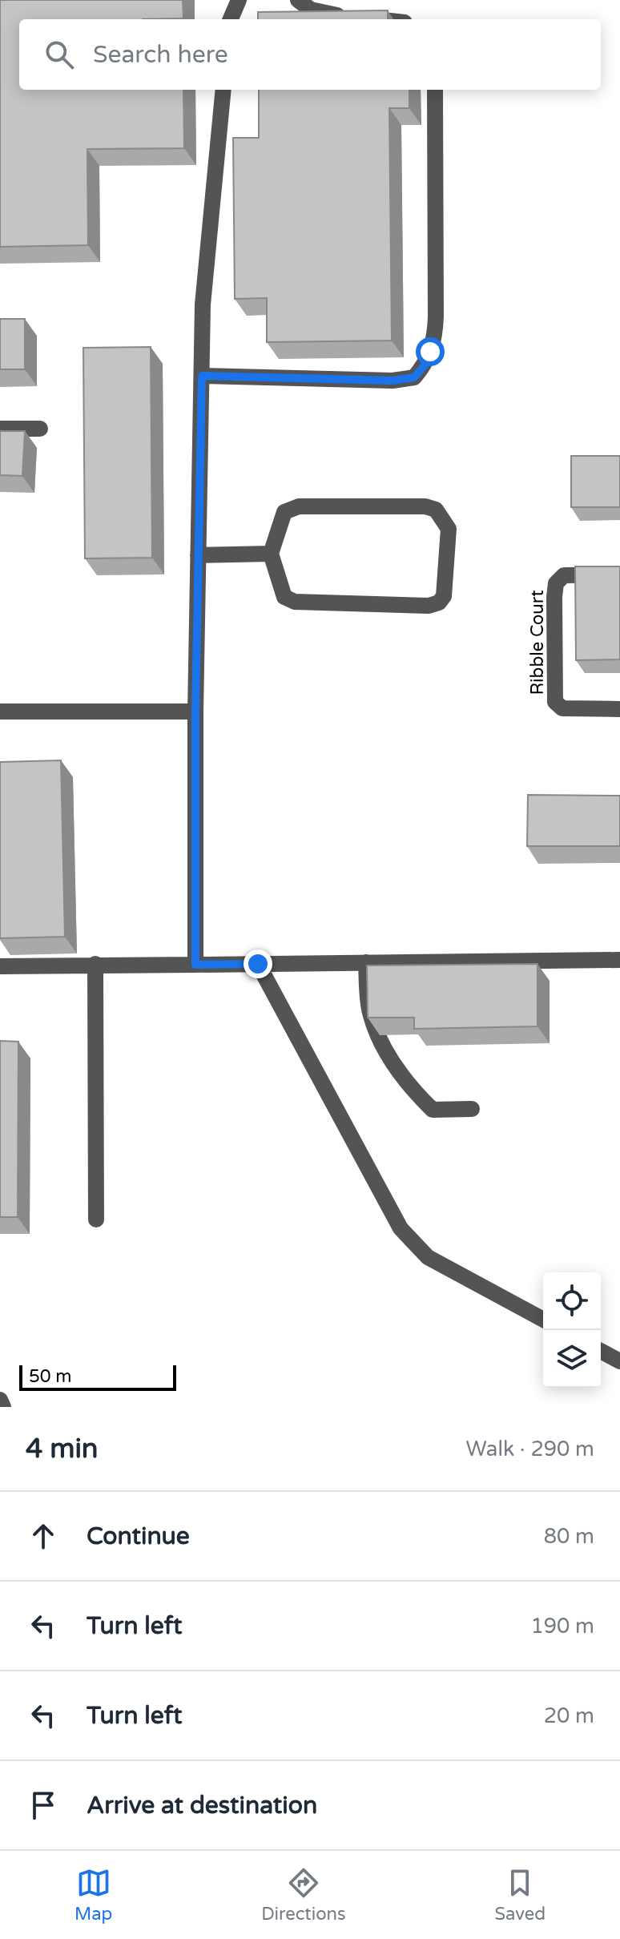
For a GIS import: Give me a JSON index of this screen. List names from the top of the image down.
{
  "streets": {
    "lane": ["Ribble Court"]
  },
  "scale_bar": "50 m",
  "page": {
    "search": "Search here",
    "scale": "50 m",
    "heading": ["4 min", "Walk · 290 m"],
    "list": [
      ["Continue", "80 m"],
      ["Turn left", "190 m"],
      ["Turn left", "20 m"],
      "Arrive at destination"
    ],
    "nav": ["Map", "Directions", "Saved"]
  }
}
